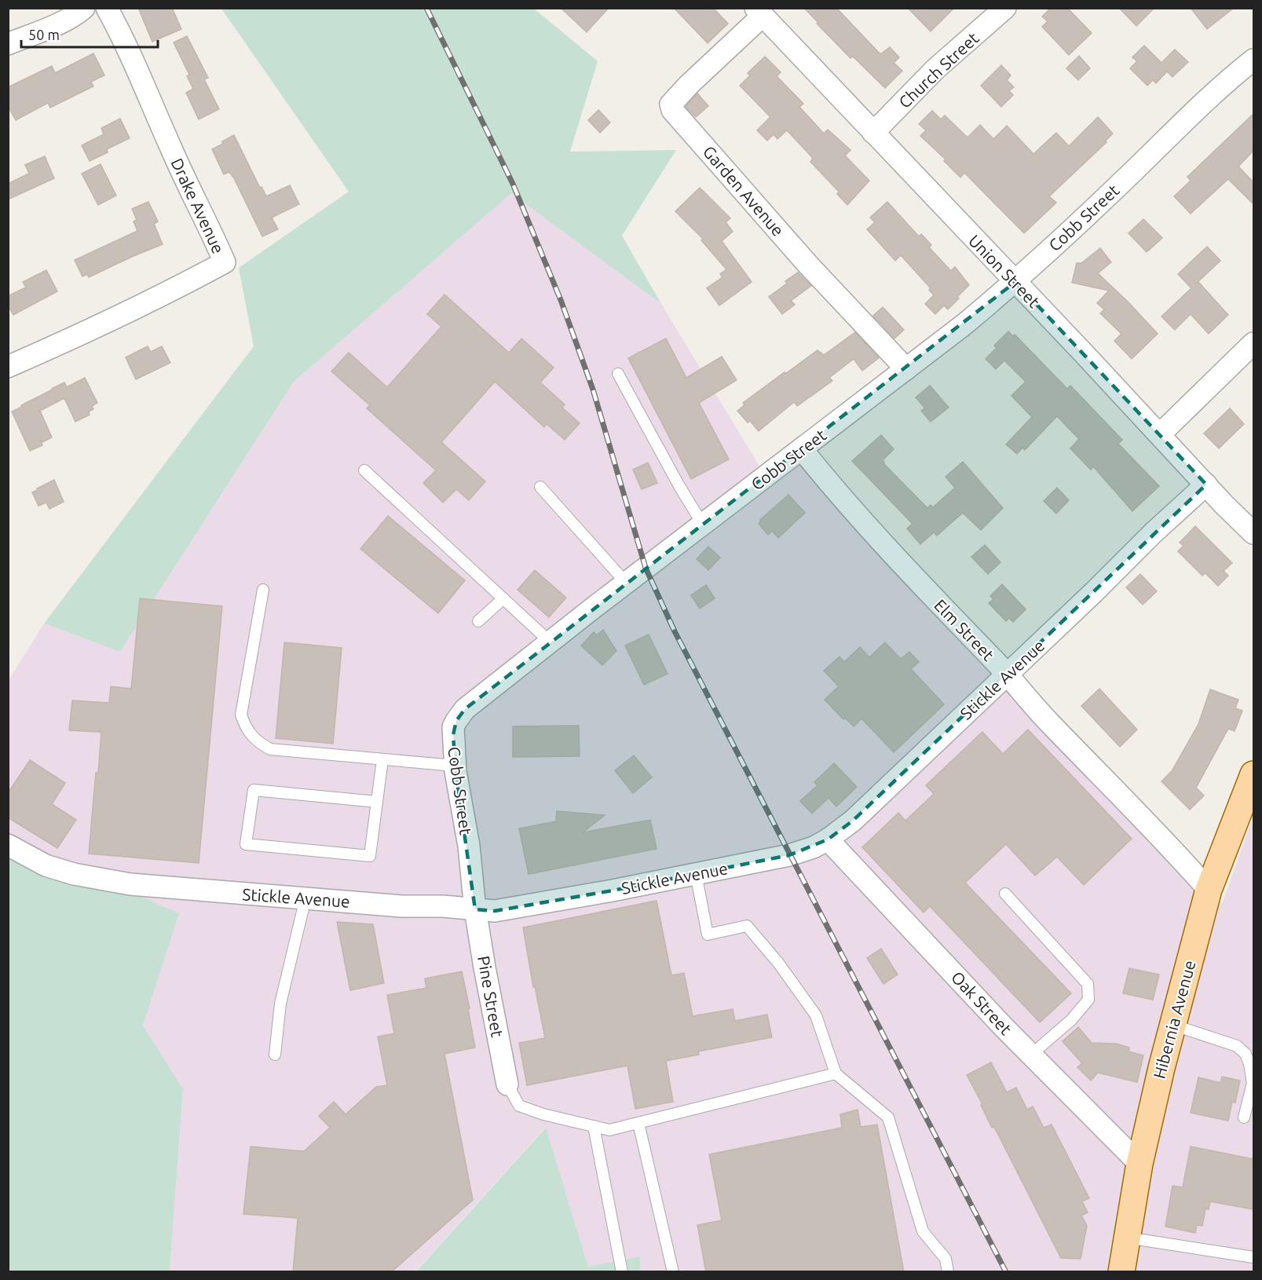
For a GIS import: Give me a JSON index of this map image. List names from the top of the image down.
{
  "streets": {
    "main road": ["Hibernia Avenue"],
    "street": [
      "Church Street",
      "Garden Avenue",
      "Drake Avenue",
      "Cobb Street",
      "Union Street",
      "Elm Street",
      "Stickle Avenue",
      "Pine Street",
      "Oak Street"
    ]
  },
  "crossings": [
    ["Church Street", "Union Street"],
    ["Garden Avenue", "Cobb Street"],
    ["Garden Avenue", "Union Street"],
    ["Cobb Street", "Union Street"],
    ["Cobb Street", "Elm Street"],
    ["Cobb Street", "Stickle Avenue"],
    ["Cobb Street", "Pine Street"],
    ["Union Street", "Stickle Avenue"],
    ["Elm Street", "Stickle Avenue"],
    ["Elm Street", "Hibernia Avenue"],
    ["Stickle Avenue", "Pine Street"],
    ["Stickle Avenue", "Oak Street"],
    ["Oak Street", "Hibernia Avenue"]
  ],
  "scale_bar": "50 m"
}
